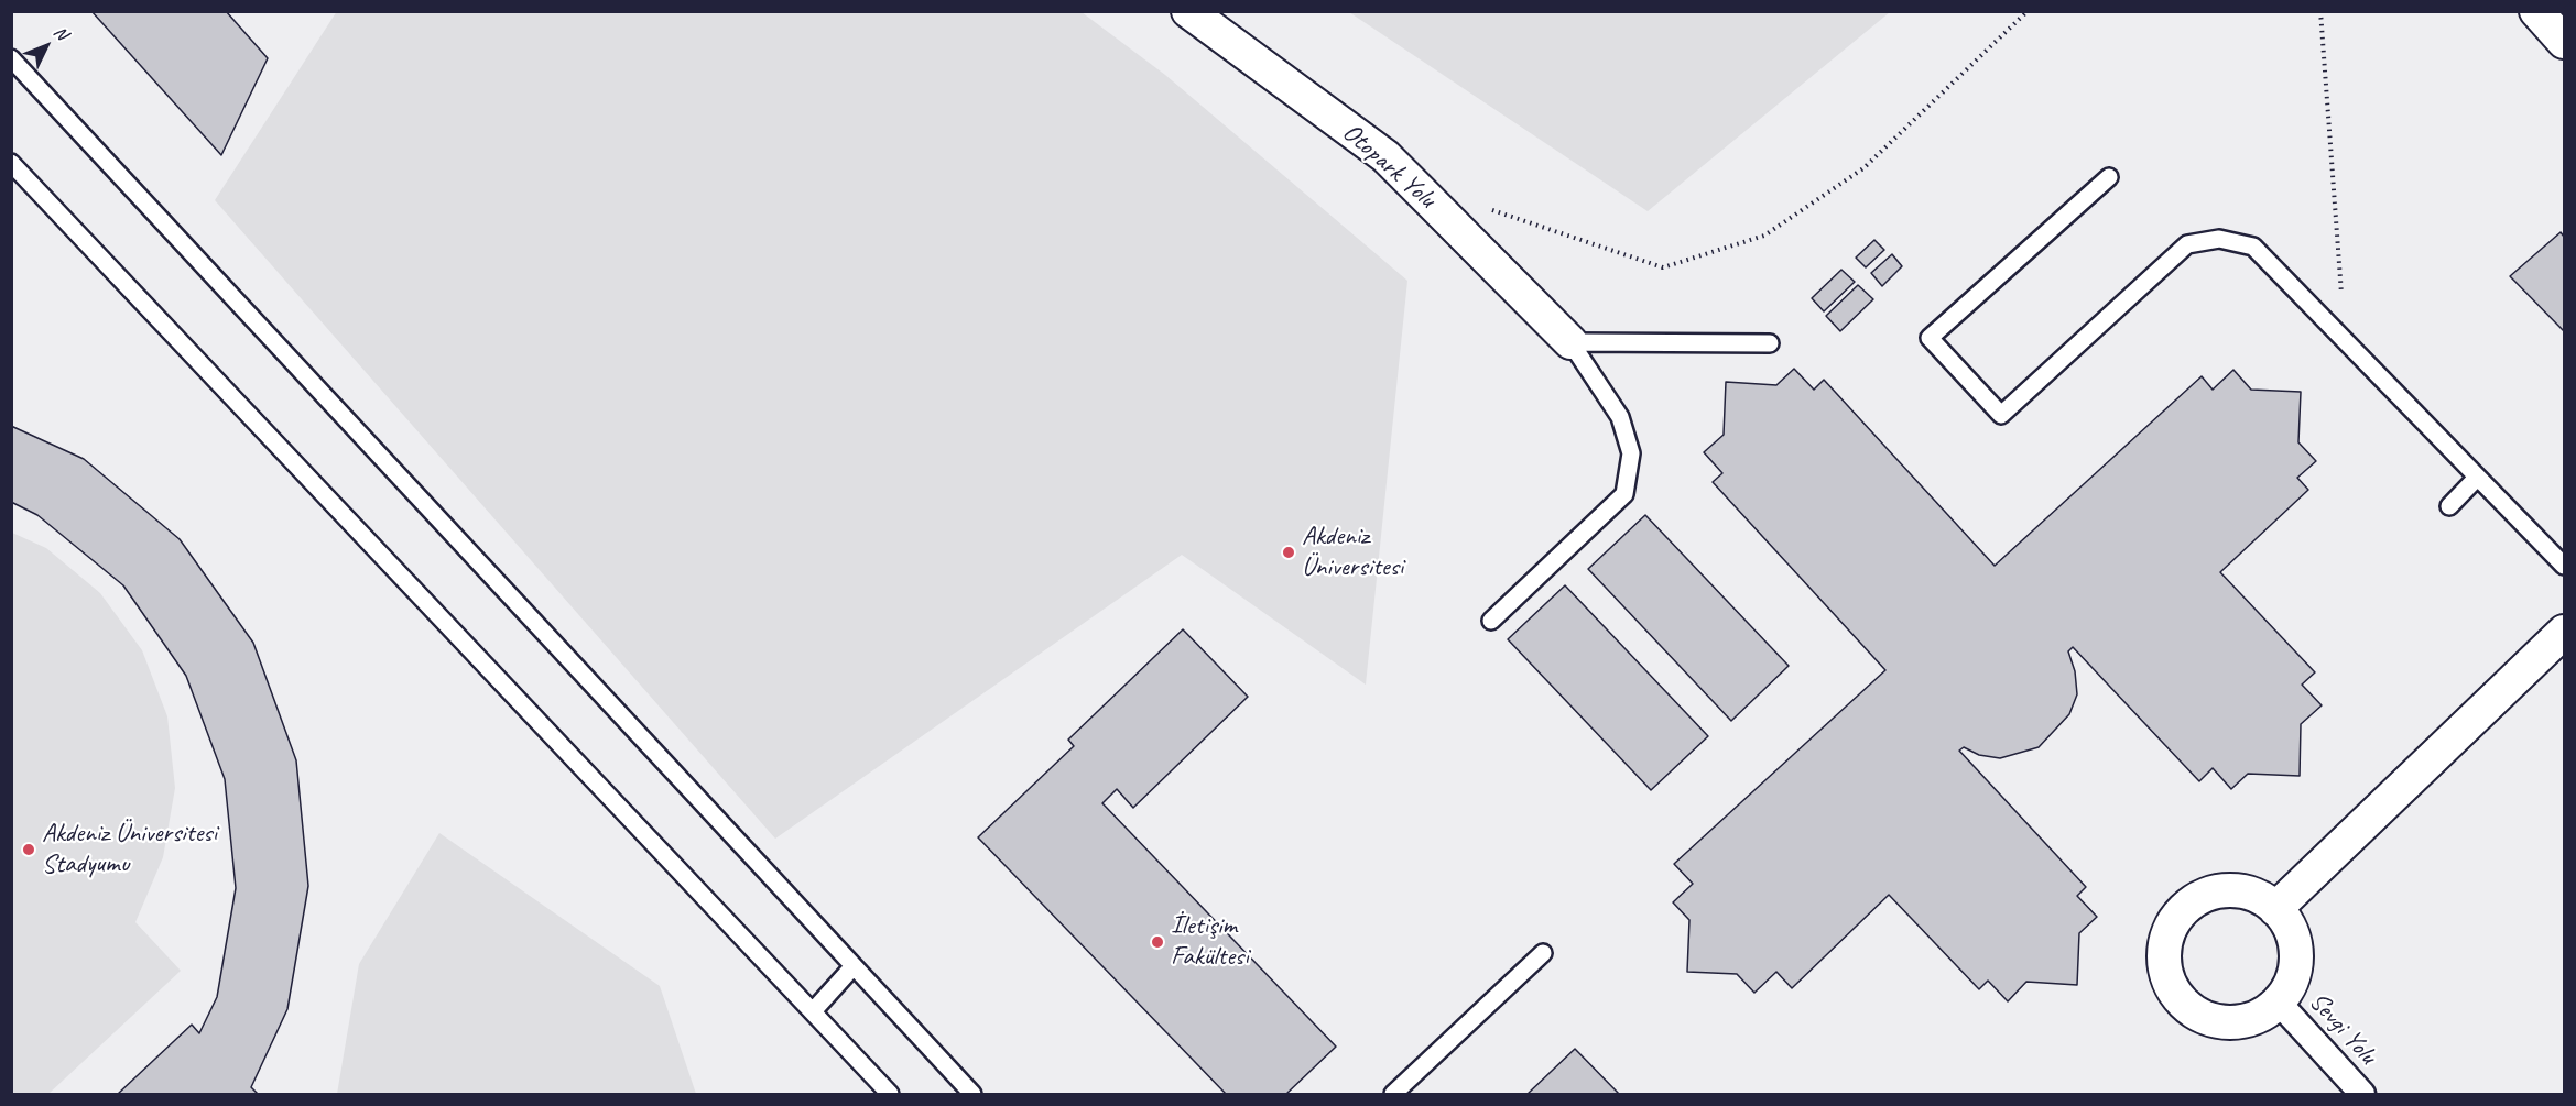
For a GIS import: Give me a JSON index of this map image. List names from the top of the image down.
{
  "streets": {
    "street": ["Otopark Yolu", "Sevgi Yolu"]
  },
  "places": ["Akdeniz Üniversitesi", "Akdeniz Üniversitesi Stadyumu", "İletişim Fakültesi"],
  "north": "top right"
}
